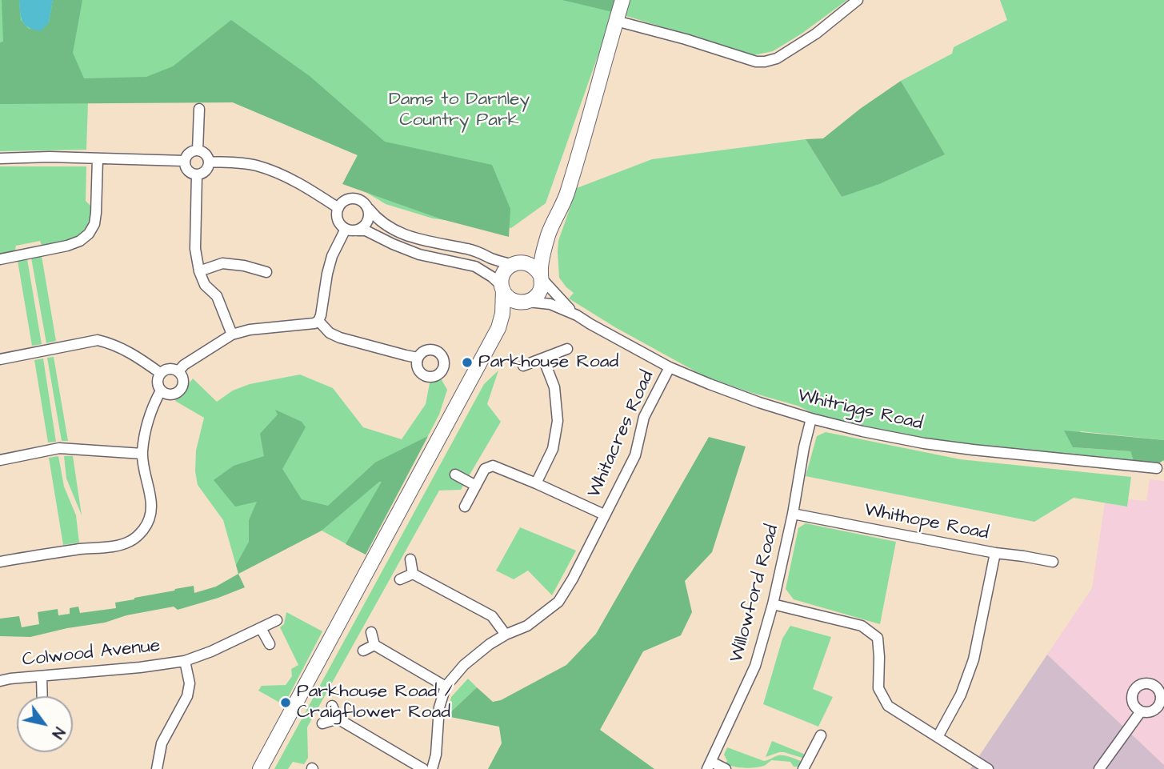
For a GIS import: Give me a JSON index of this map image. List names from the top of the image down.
{
  "streets": {
    "street": [
      "Whitriggs Road",
      "Whitacres Road",
      "Whithope Road",
      "Willowford Road",
      "Colwood Avenue"
    ]
  },
  "crossings": [
    ["Whitriggs Road", "Whitacres Road"],
    ["Whitriggs Road", "Willowford Road"],
    ["Whithope Road", "Willowford Road"]
  ],
  "parks": ["Dams to Darnley Country Park"],
  "places": ["Parkhouse Road", "Parkhouse Road / Craigflower Road"],
  "north": "bottom right"
}
